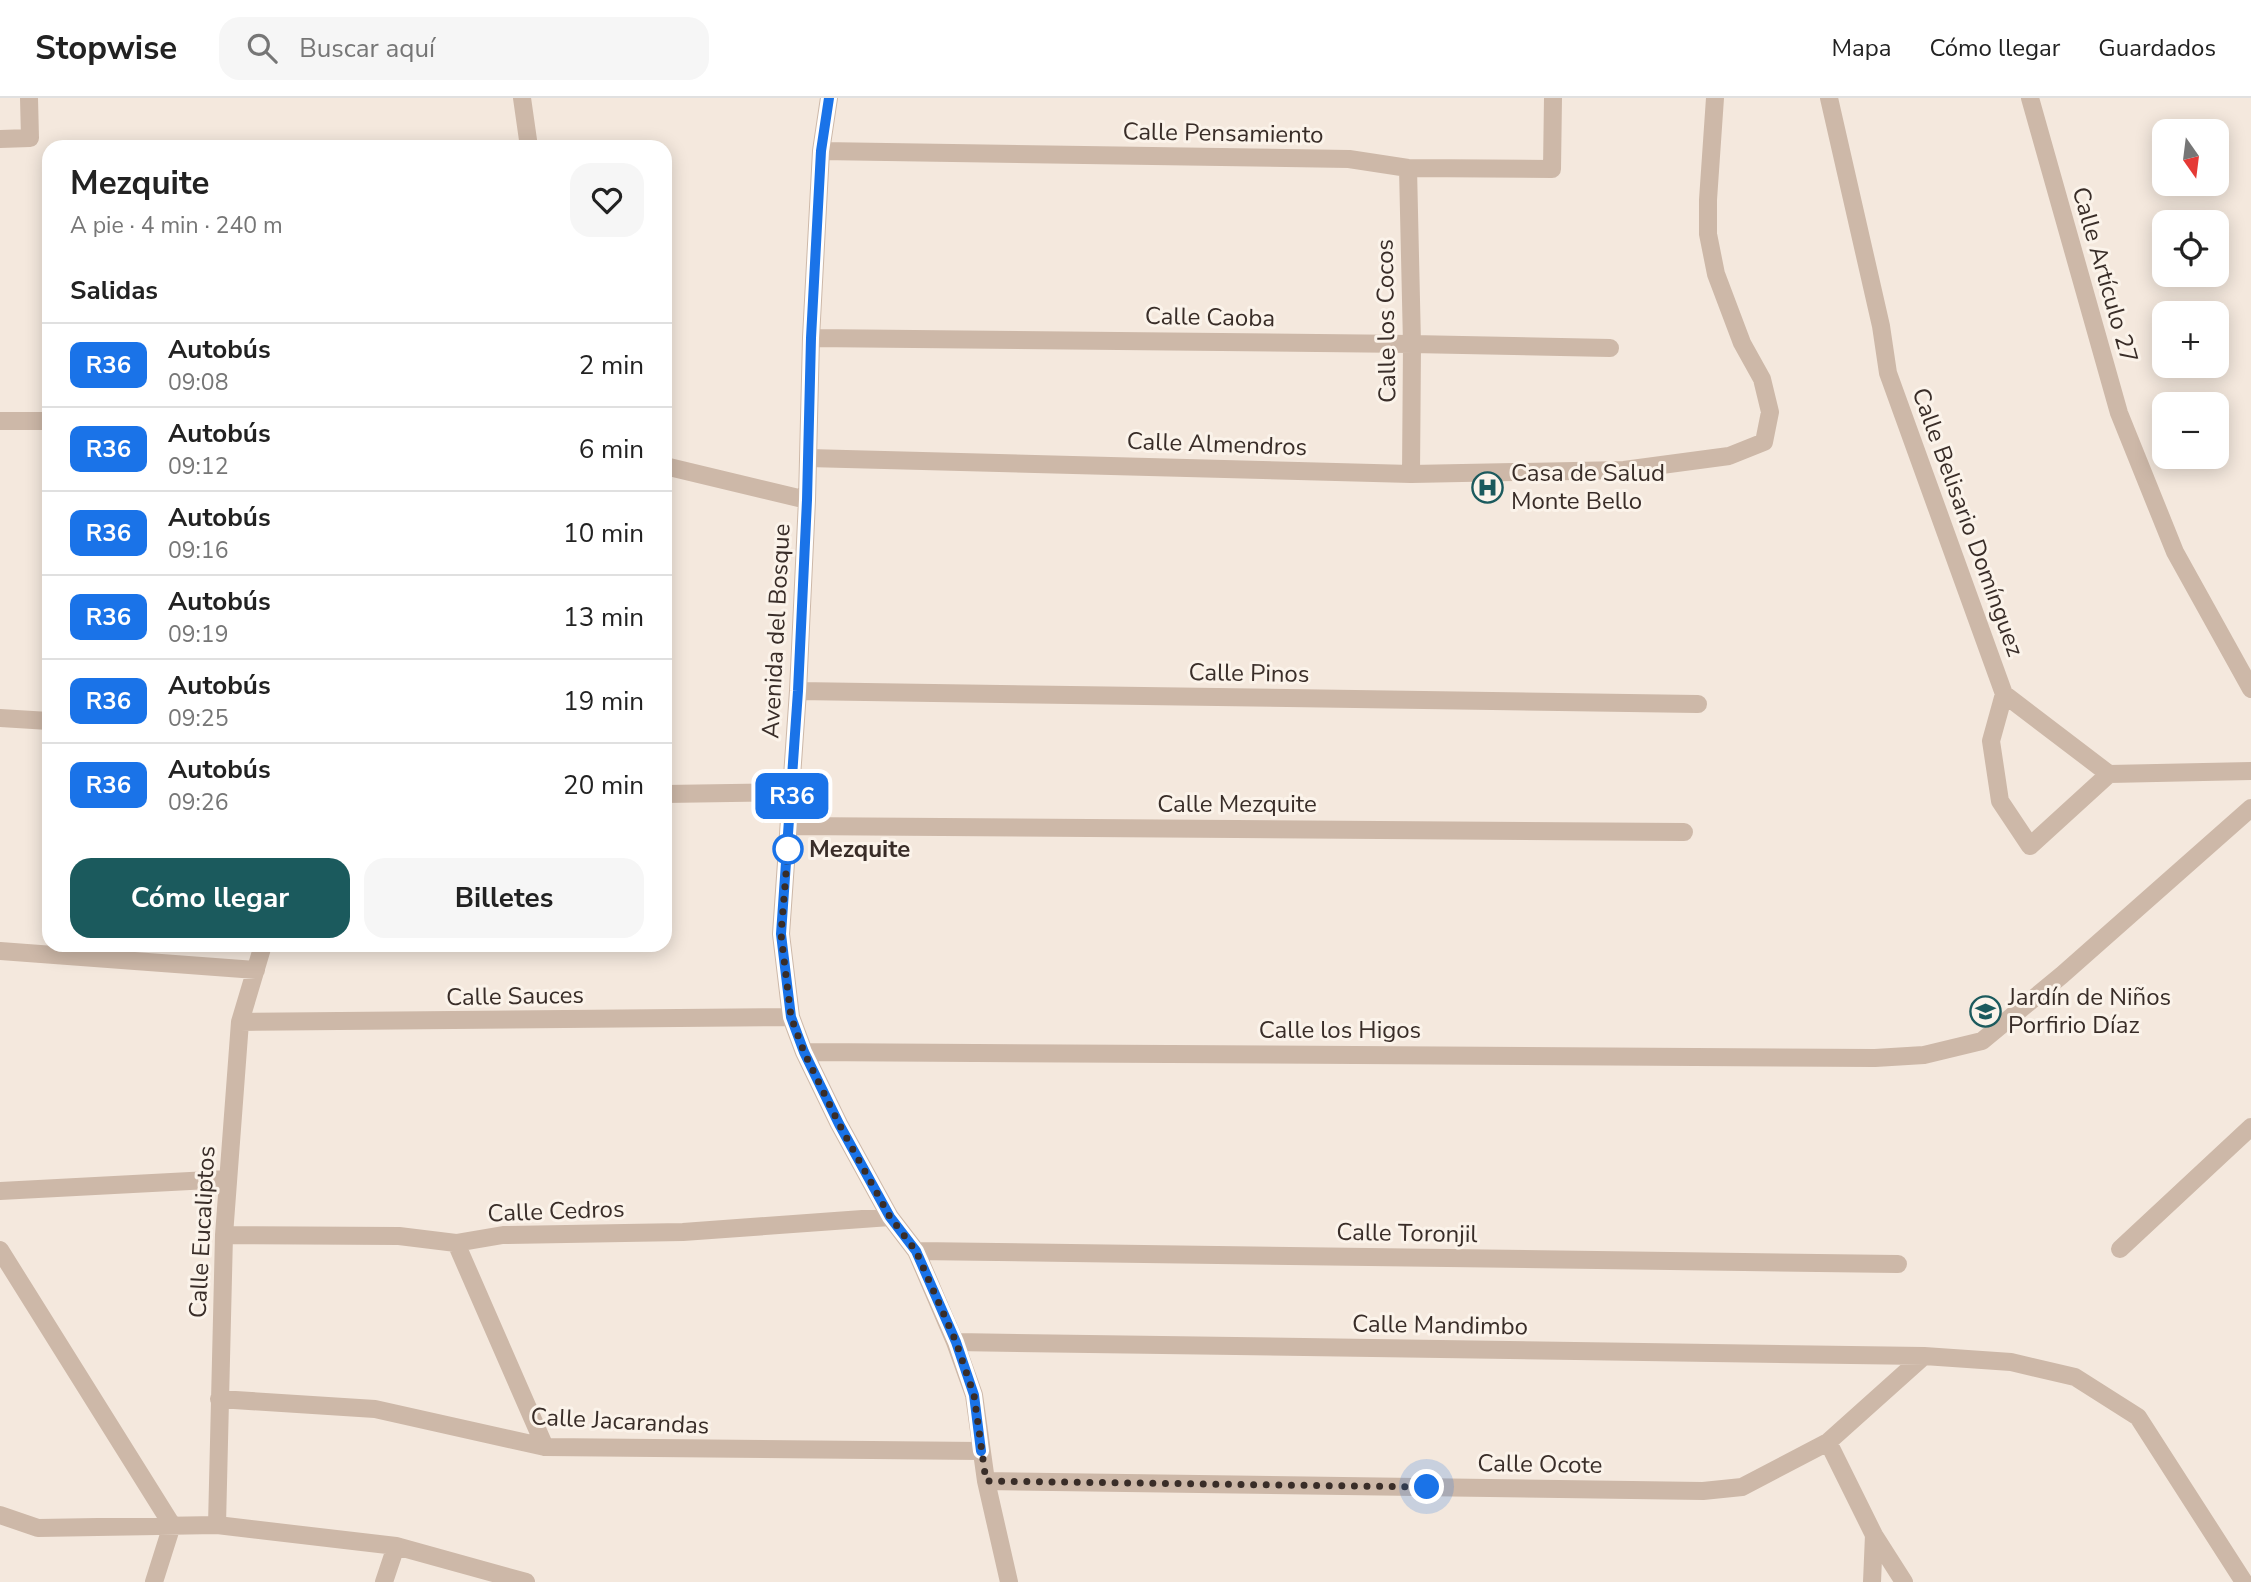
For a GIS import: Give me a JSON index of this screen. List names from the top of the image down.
{
  "streets": {
    "street": [
      "Calle Pensamiento",
      "Calle Artículo 27",
      "Calle Caoba",
      "Calle los Cocos",
      "Calle Almendros",
      "Calle Belisario Domínguez",
      "Avenida del Bosque",
      "Calle Pinos",
      "Calle Mezquite",
      "Calle Sauces",
      "Calle los Higos",
      "Calle Cedros",
      "Calle Eucaliptos",
      "Calle Toronjil",
      "Calle Mandimbo",
      "Calle Jacarandas",
      "Calle Ocote"
    ]
  },
  "crossings": [
    ["Calle Pensamiento", "Calle los Cocos"],
    ["Calle Pensamiento", "Avenida del Bosque"],
    ["Calle Caoba", "Calle los Cocos"],
    ["Calle Caoba", "Avenida del Bosque"],
    ["Calle los Cocos", "Calle Almendros"],
    ["Calle Almendros", "Avenida del Bosque"],
    ["Avenida del Bosque", "Calle Pinos"],
    ["Avenida del Bosque", "Calle Mezquite"],
    ["Avenida del Bosque", "Calle Sauces"],
    ["Avenida del Bosque", "Calle los Higos"],
    ["Avenida del Bosque", "Calle Cedros"],
    ["Avenida del Bosque", "Calle Toronjil"],
    ["Avenida del Bosque", "Calle Mandimbo"],
    ["Avenida del Bosque", "Calle Jacarandas"],
    ["Avenida del Bosque", "Calle Ocote"],
    ["Calle Sauces", "Calle Eucaliptos"],
    ["Calle Cedros", "Calle Eucaliptos"],
    ["Calle Eucaliptos", "Calle Jacarandas"],
    ["Calle Mandimbo", "Calle Ocote"]
  ],
  "places": {
    "hospital": ["Casa de Salud Monte Bello"],
    "other": ["Mezquite"],
    "school or university": ["Jardín de Niños Porfirio Díaz"]
  },
  "lines": ["bus line R36"],
  "north": "bottom",
  "page": {
    "header": "Stopwise",
    "search": "Buscar aquí",
    "nav": ["Mapa", "Cómo llegar", "Guardados"],
    "on_map": "R36",
    "map_buttons": ["+", "−"],
    "heading": [
      ["Mezquite", "A pie · 4 min · 240 m"],
      "Salidas"
    ],
    "list": [
      {
        "mark": "R36",
        "name": "Autobús",
        "note": "09:08",
        "value": "2 min"
      },
      {
        "mark": "R36",
        "name": "Autobús",
        "note": "09:12",
        "value": "6 min"
      },
      {
        "mark": "R36",
        "name": "Autobús",
        "note": "09:16",
        "value": "10 min"
      },
      {
        "mark": "R36",
        "name": "Autobús",
        "note": "09:19",
        "value": "13 min"
      },
      {
        "mark": "R36",
        "name": "Autobús",
        "note": "09:25",
        "value": "19 min"
      },
      {
        "mark": "R36",
        "name": "Autobús",
        "note": "09:26",
        "value": "20 min"
      }
    ],
    "buttons": ["Cómo llegar", "Billetes"]
  }
}
